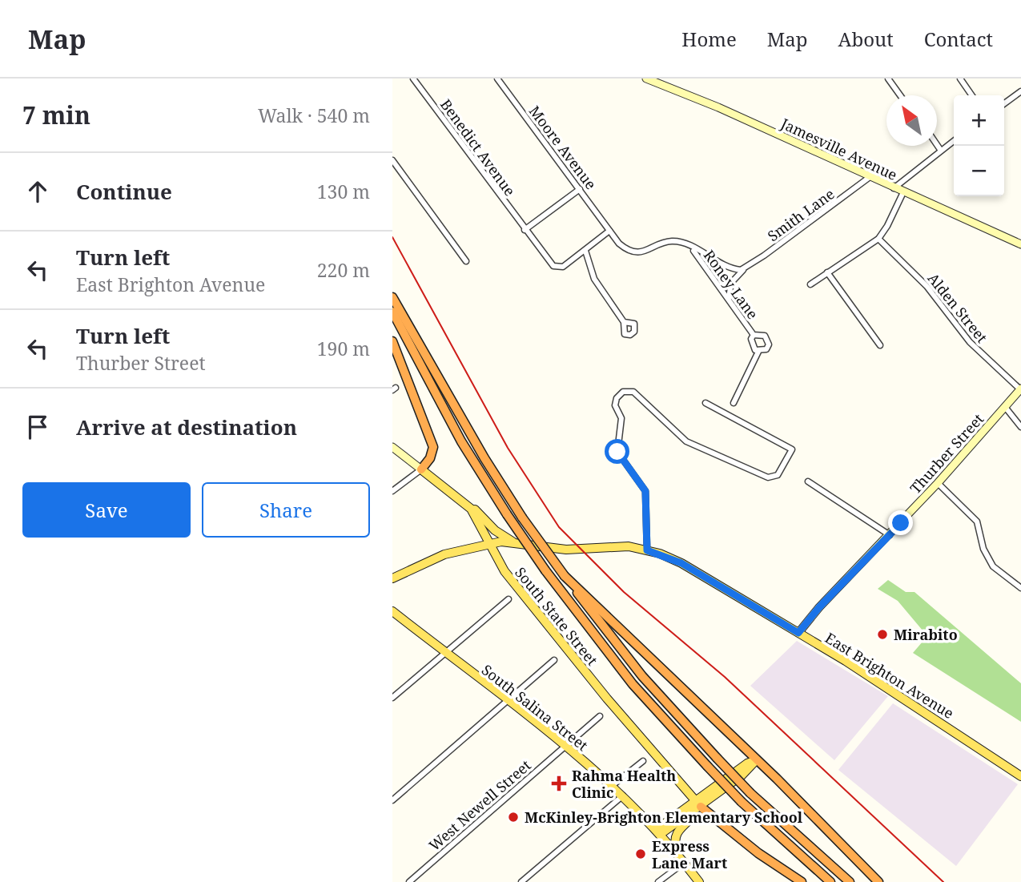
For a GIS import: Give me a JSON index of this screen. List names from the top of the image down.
{
  "streets": {
    "main road": ["South State Street", "East Brighton Avenue", "South Salina Street"],
    "street": [
      "Benedict Avenue",
      "Moore Avenue",
      "Jamesville Avenue",
      "Smith Lane",
      "Roney Lane",
      "Alden Street",
      "Thurber Street",
      "West Newell Street"
    ]
  },
  "crossings": [
    ["Jamesville Avenue", "Smith Lane"],
    ["Smith Lane", "Roney Lane"],
    ["Alden Street", "Thurber Street"],
    ["Thurber Street", "East Brighton Avenue"],
    ["South State Street", "East Brighton Avenue"],
    ["South Salina Street", "West Newell Street"]
  ],
  "places": {
    "other": ["Mirabito", "McKinley-Brighton Elementary School", "Express Lane Mart"],
    "health": ["Rahma Health Clinic"]
  },
  "north": "top left",
  "page": {
    "header": "Map",
    "nav": [
      "Home",
      "Map",
      "About",
      "Contact"
    ],
    "heading": ["7 min", "Walk · 540 m"],
    "map_buttons": ["+", "−"],
    "list": [
      ["Continue", "130 m"],
      ["Turn left", "East Brighton Avenue", "220 m"],
      ["Turn left", "Thurber Street", "190 m"],
      "Arrive at destination"
    ],
    "buttons": ["Save", "Share"]
  }
}
